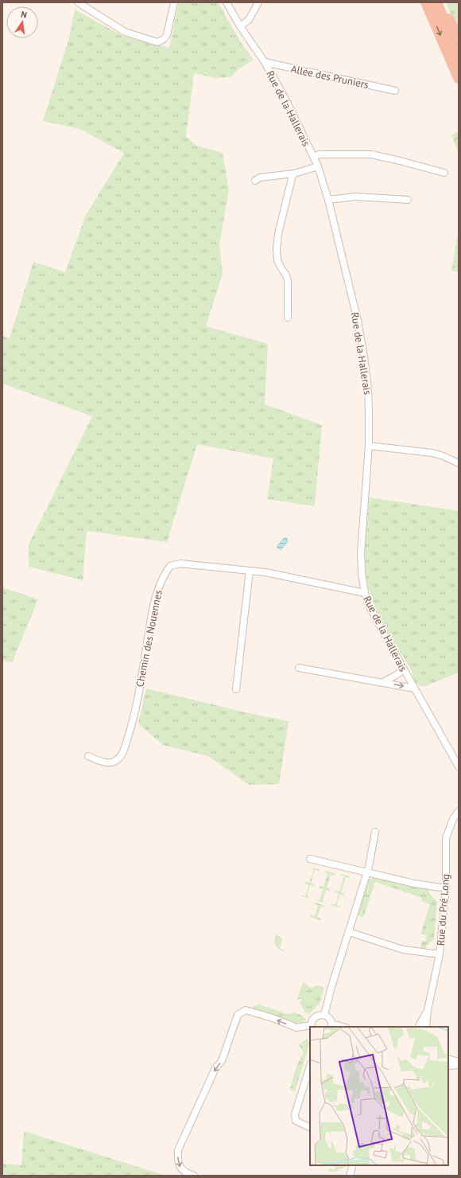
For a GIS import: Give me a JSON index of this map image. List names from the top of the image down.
{
  "streets": {
    "street": [
      "Allée des Pruniers",
      "Rue de la Hallerais",
      "Chemin des Nouennes",
      "Rue du Pré Long"
    ]
  },
  "crossings": [
    ["Allée des Pruniers", "Rue de la Hallerais"],
    ["Rue de la Hallerais", "Chemin des Nouennes"]
  ],
  "north": "top"
}
